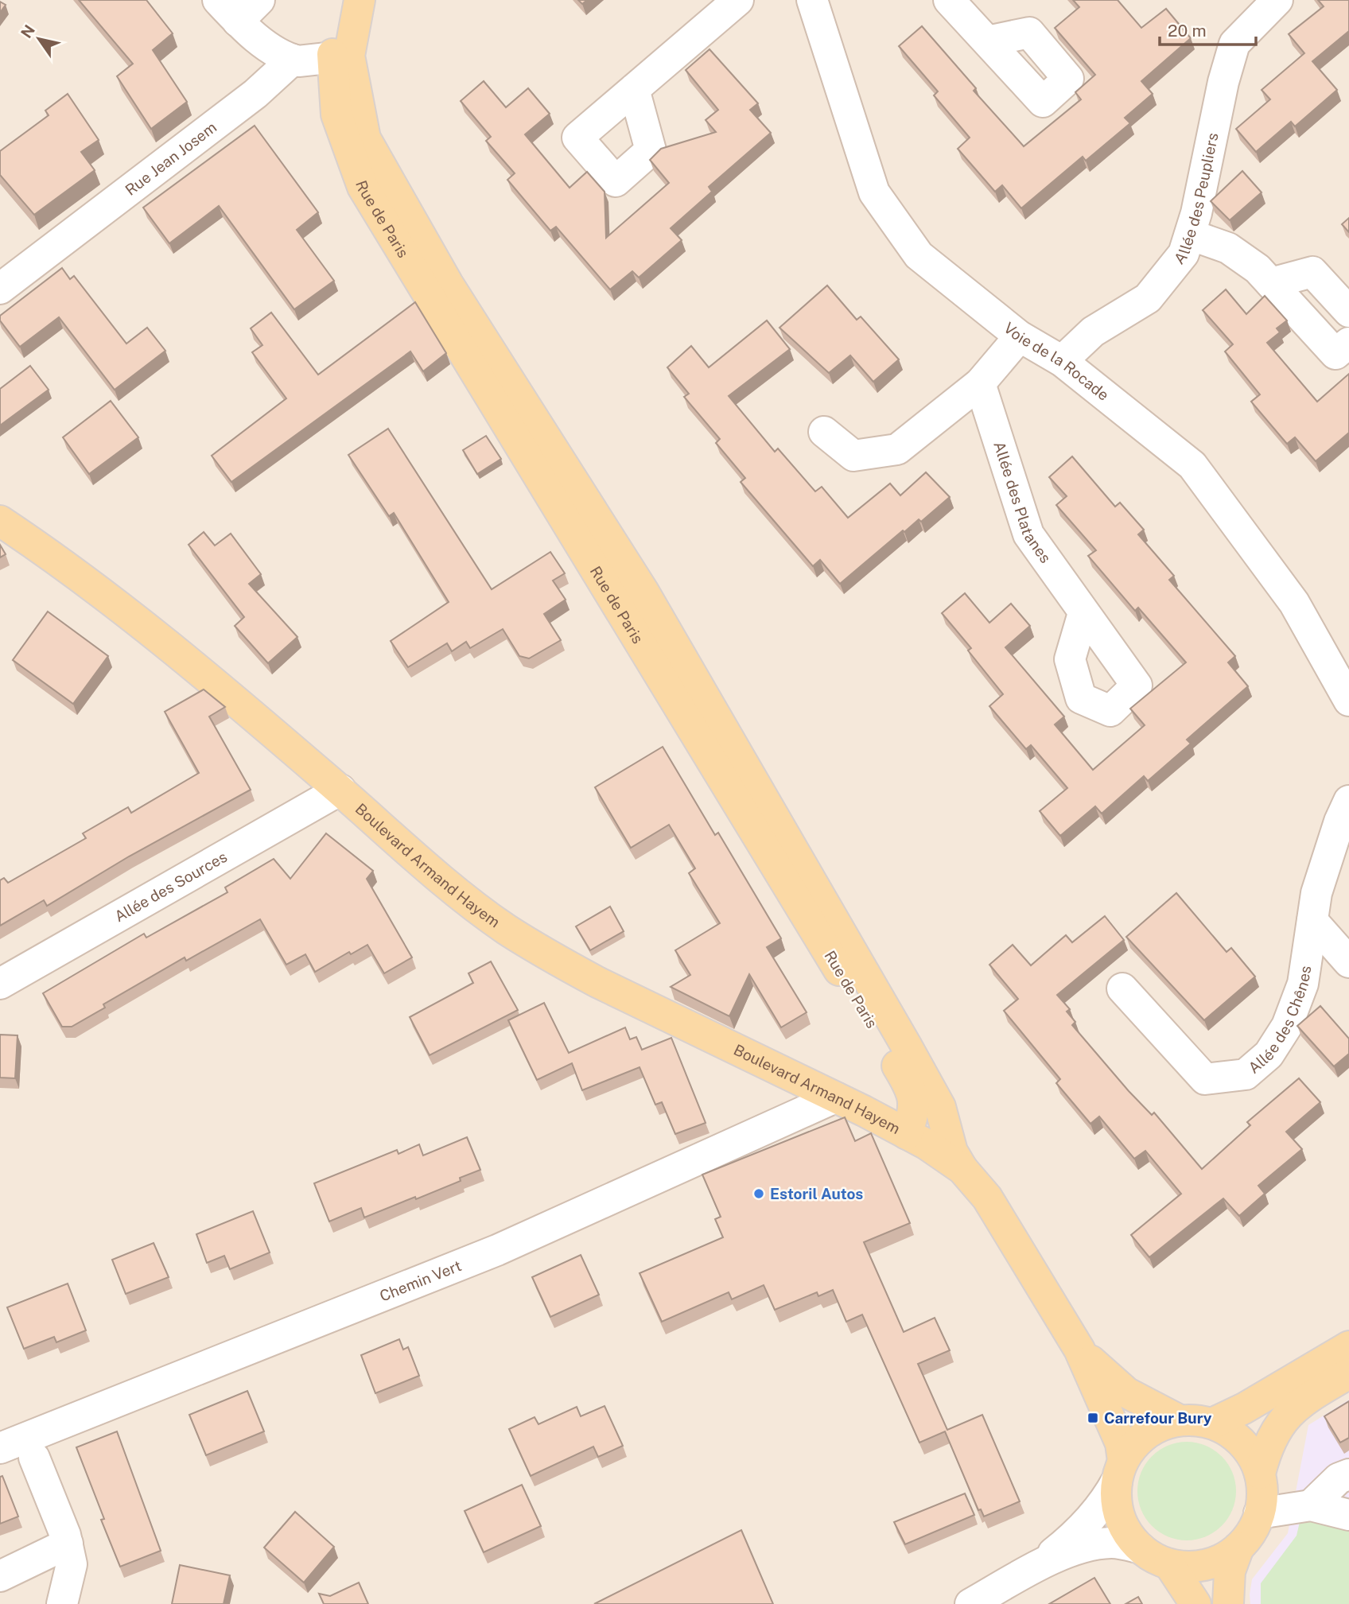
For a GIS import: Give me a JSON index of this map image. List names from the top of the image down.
{
  "streets": {
    "main road": ["Rue de Paris", "Boulevard Armand Hayem"],
    "street": [
      "Rue Jean Josem",
      "Allée des Peupliers",
      "Voie de la Rocade",
      "Allée des Platanes",
      "Allée des Sources",
      "Allée des Chênes",
      "Chemin Vert"
    ]
  },
  "crossings": [
    ["Allée des Peupliers", "Voie de la Rocade"],
    ["Rue de Paris", "Boulevard Armand Hayem"],
    ["Boulevard Armand Hayem", "Allée des Sources"],
    ["Boulevard Armand Hayem", "Chemin Vert"]
  ],
  "places": {
    "other": ["Estoril Autos"],
    "transit": ["Carrefour Bury"]
  },
  "scale_bar": "20 m",
  "north": "top left"
}
